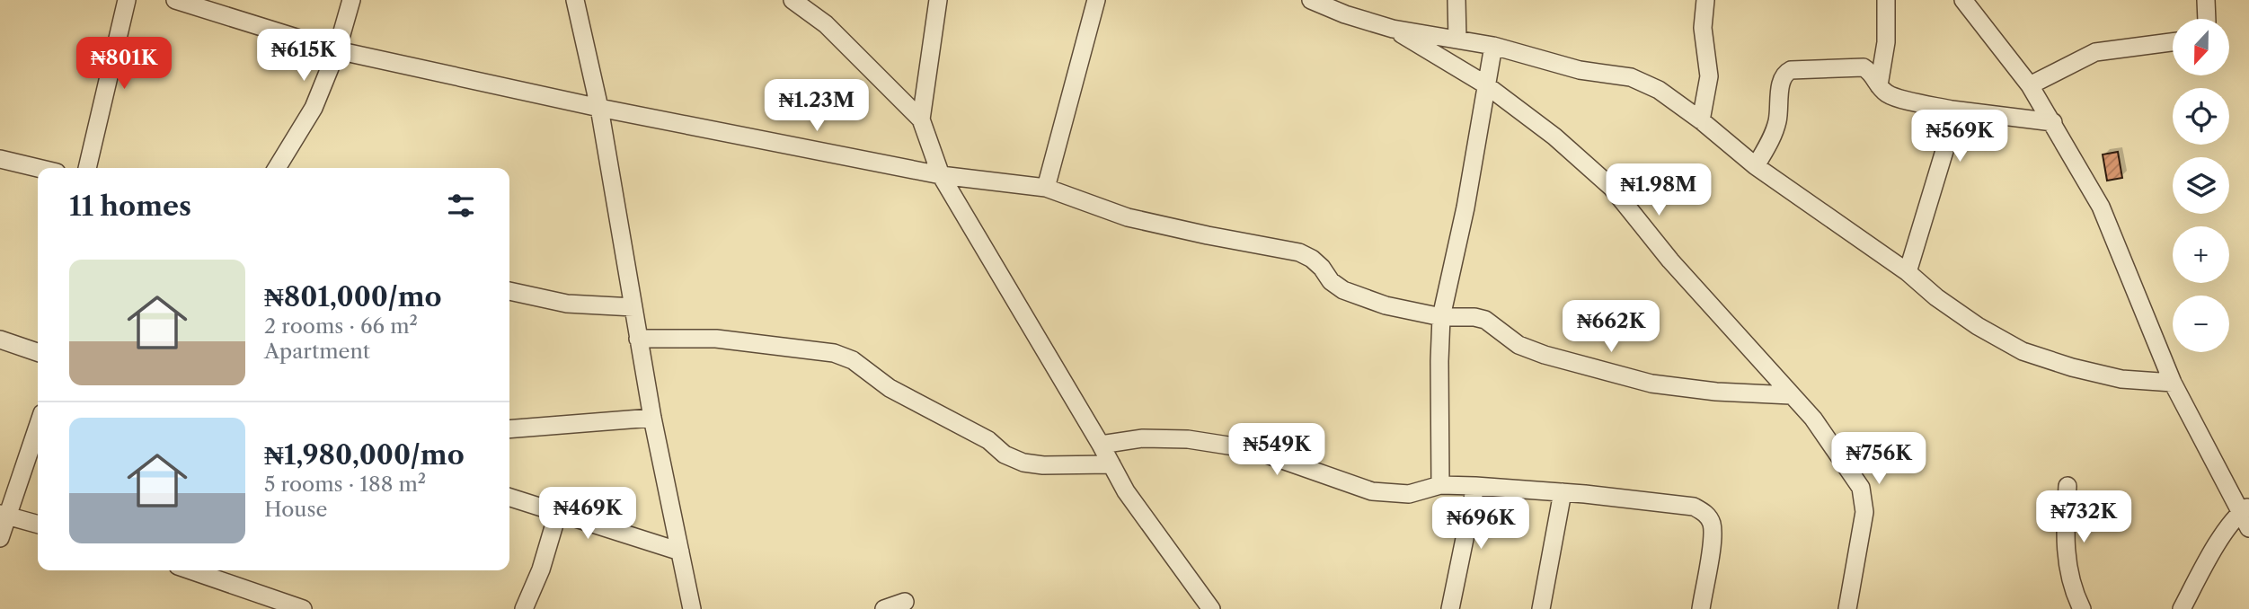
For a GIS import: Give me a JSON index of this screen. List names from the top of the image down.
{
  "north": "bottom",
  "page": {
    "map_buttons": ["+", "−"],
    "price": [
      "₦615K",
      "₦801K",
      "₦1.23M",
      "₦569K",
      "₦1.98M",
      "₦662K",
      "₦549K",
      "₦756K",
      "₦469K",
      "₦732K",
      "₦696K"
    ],
    "heading": "11 homes",
    "list": [
      {
        "name": "₦801,000/mo",
        "note": "2 rooms · 66 m² · Apartment"
      },
      {
        "name": "₦1,980,000/mo",
        "note": "5 rooms · 188 m² · House"
      }
    ]
  }
}
